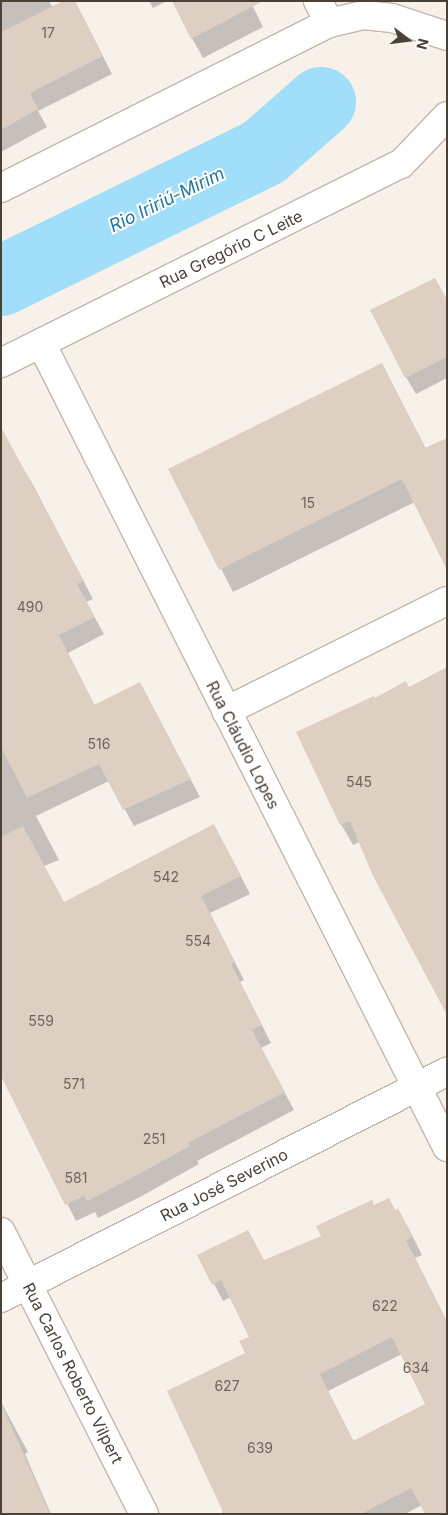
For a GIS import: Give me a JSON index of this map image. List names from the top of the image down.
{
  "streets": {
    "street": [
      "Rua Gregório C Leite",
      "Rua Cláudio Lopes",
      "Rua José Severino",
      "Rua Carlos Roberto Vilpert"
    ]
  },
  "crossings": [
    ["Rua Gregório C Leite", "Rua Cláudio Lopes"],
    ["Rua Cláudio Lopes", "Rua José Severino"],
    ["Rua José Severino", "Rua Carlos Roberto Vilpert"]
  ],
  "water": ["Rio Iririú-Mirim"],
  "house_numbers": [
    "17",
    "15",
    "490",
    "516",
    "545",
    "542",
    "554",
    "559",
    "571",
    "251",
    "581",
    "622",
    "634",
    "627",
    "639"
  ],
  "north": "right"
}
